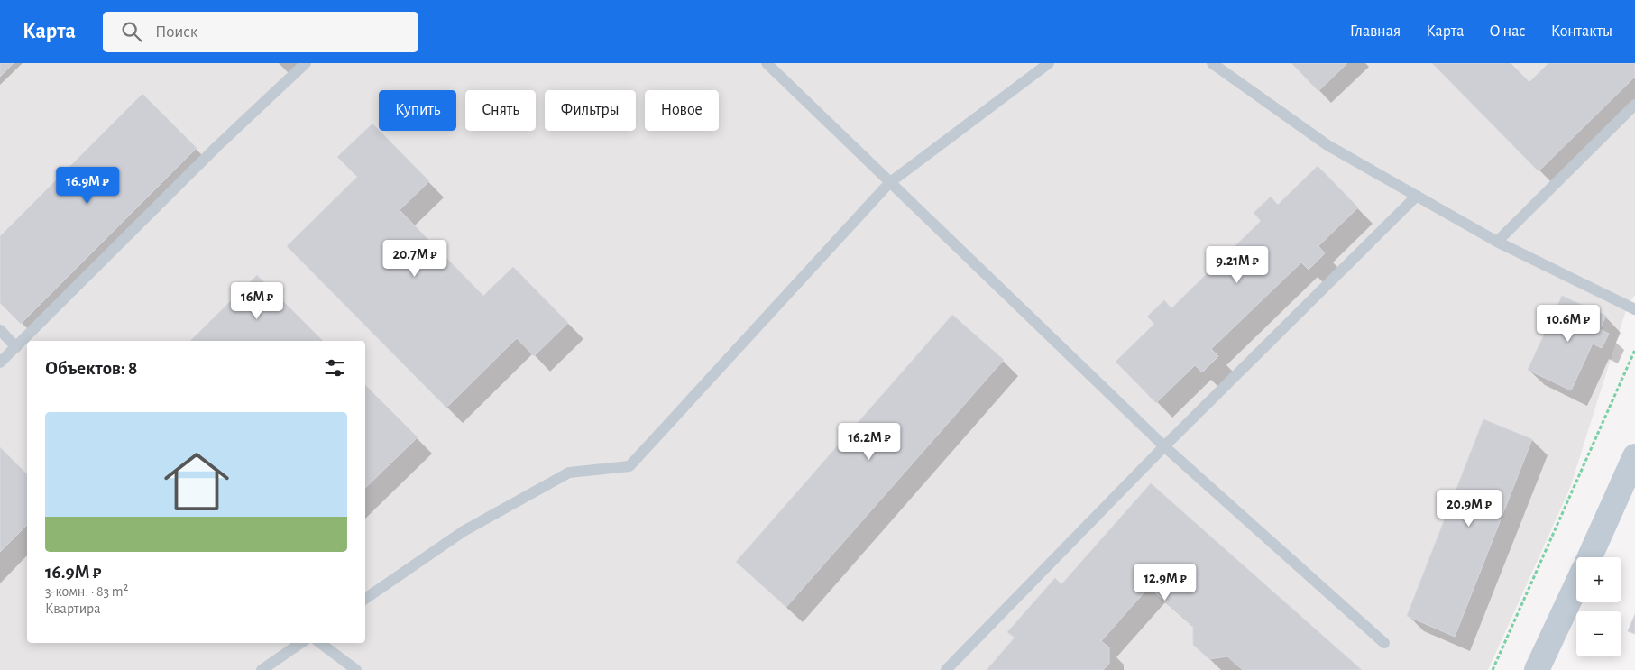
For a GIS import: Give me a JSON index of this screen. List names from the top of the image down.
{
  "page": {
    "header": "Карта",
    "search": "Поиск",
    "nav": [
      "Главная",
      "Карта",
      "О нас",
      "Контакты"
    ],
    "chip": [
      "Купить",
      "Снять",
      "Фильтры",
      "Новое"
    ],
    "price": [
      "16.9M ₽",
      "20.7M ₽",
      "9.21M ₽",
      "16M ₽",
      "10.6M ₽",
      "16.2M ₽",
      "20.9M ₽",
      "12.9M ₽"
    ],
    "heading": "Объектов: 8",
    "list": [
      {
        "name": "16.9M ₽",
        "note": "3-комн. · 83 m² · Квартира"
      }
    ],
    "map_buttons": ["+", "−"]
  }
}
